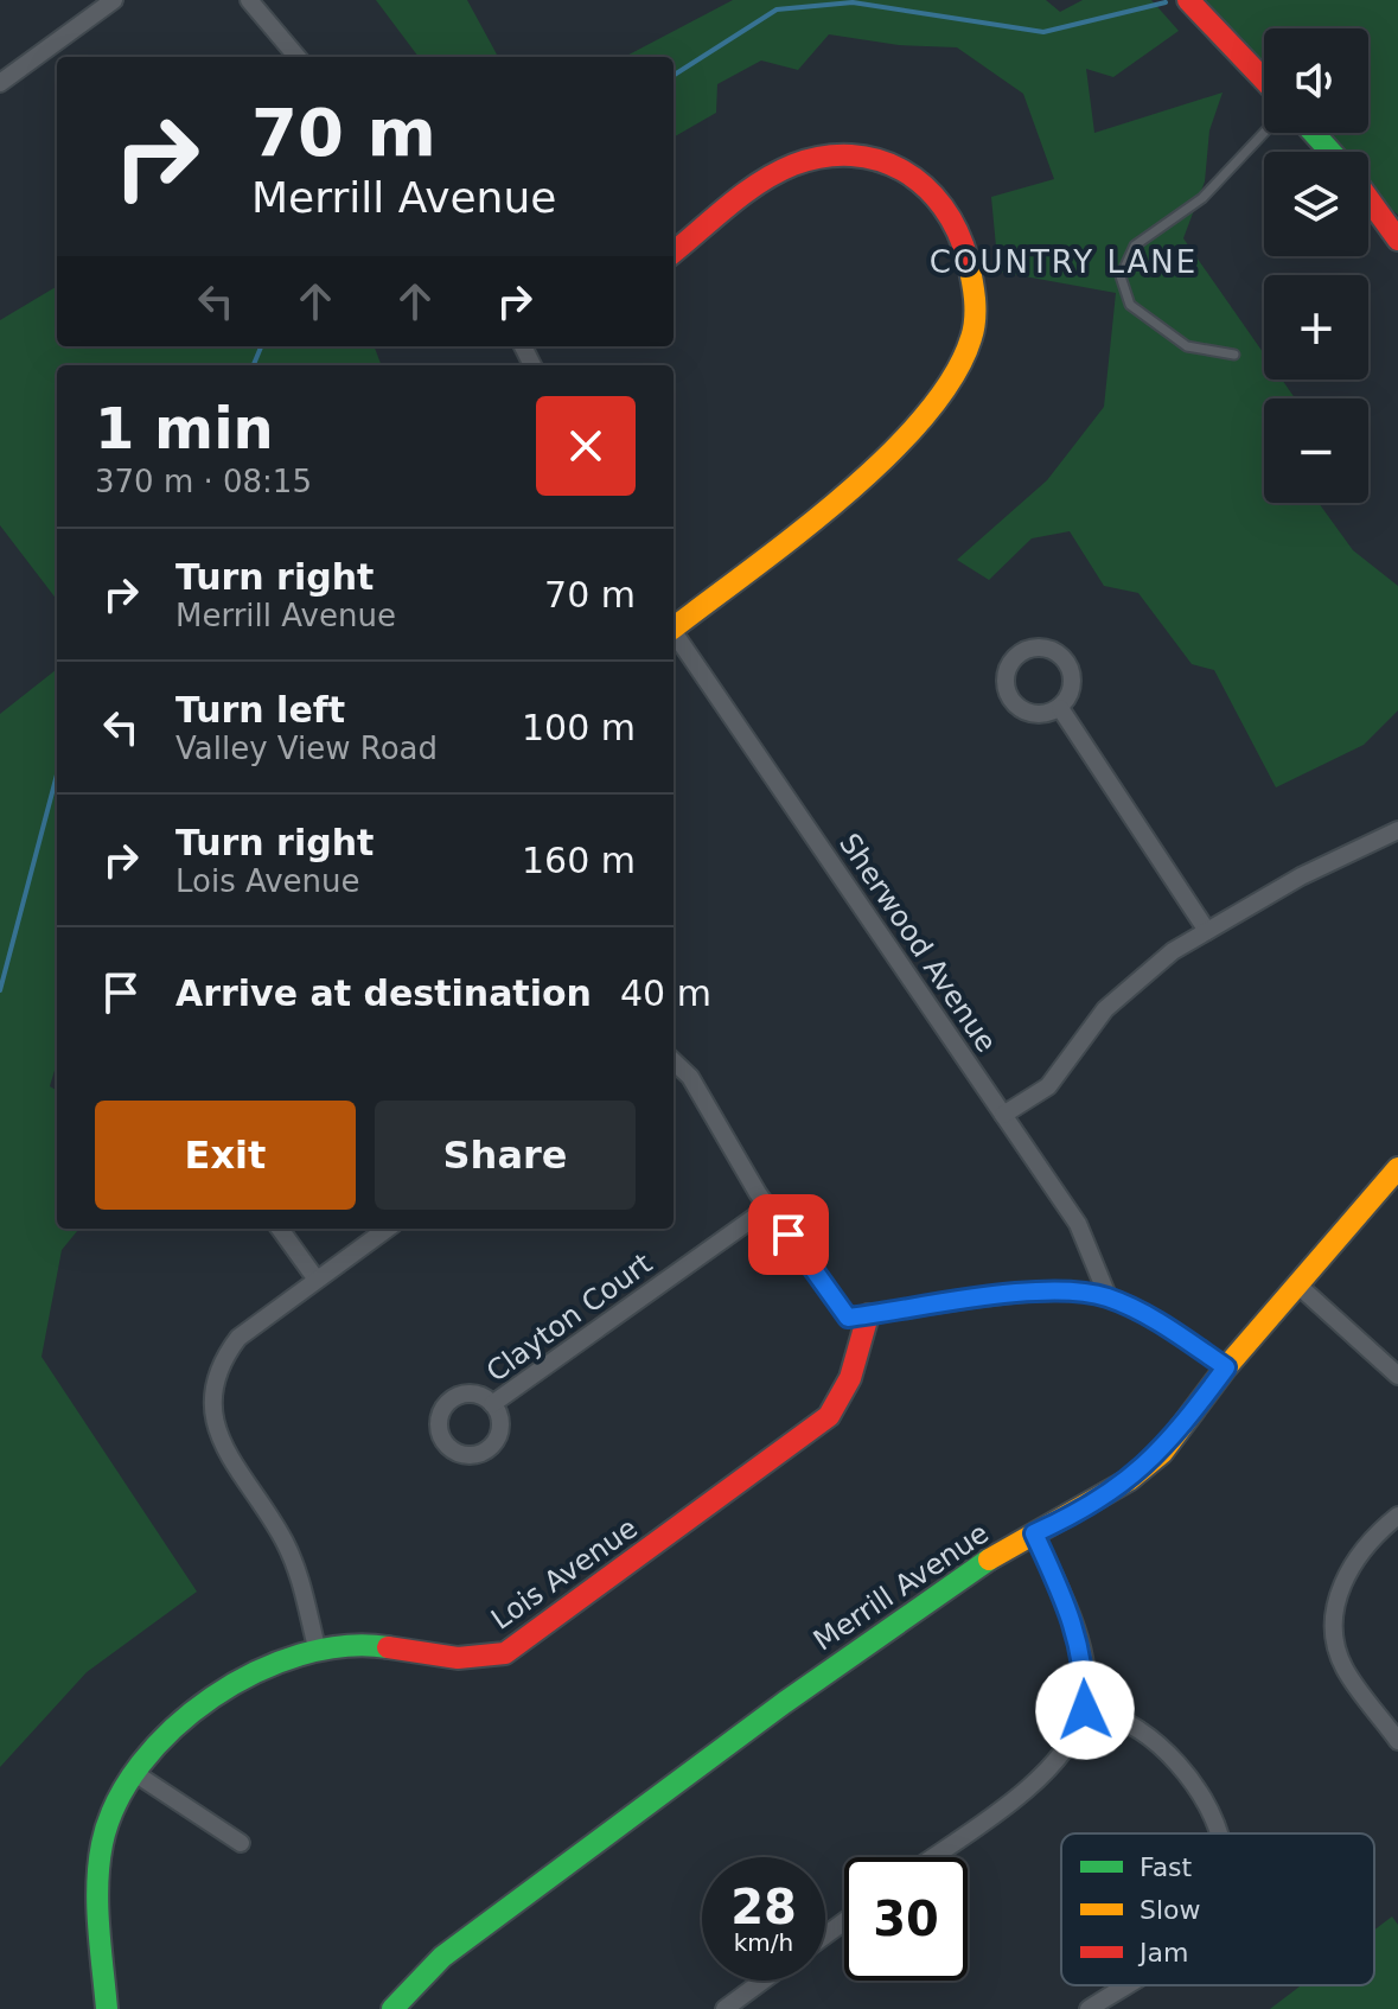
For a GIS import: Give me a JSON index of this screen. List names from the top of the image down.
{
  "streets": {
    "street": [
      "Sherwood Avenue",
      "Clayton Court",
      "Lois Avenue",
      "Merrill Avenue"
    ]
  },
  "districts": ["COUNTRY LANE"],
  "legend": ["Fast", "Slow", "Jam"],
  "page": {
    "map_buttons": ["+", "−"],
    "turn": ["70 m", "Merrill Avenue"],
    "heading": ["1 min", "370 m · 08:15"],
    "list": [
      {
        "name": "Turn right",
        "note": "Merrill Avenue",
        "value": "70 m"
      },
      {
        "name": "Turn left",
        "note": "Valley View Road",
        "value": "100 m"
      },
      {
        "name": "Turn right",
        "note": "Lois Avenue",
        "value": "160 m"
      },
      {
        "name": "Arrive at destination",
        "value": "40 m"
      }
    ],
    "buttons": ["Exit", "Share"],
    "speed": "28 km/h",
    "limit": "30"
  }
}
